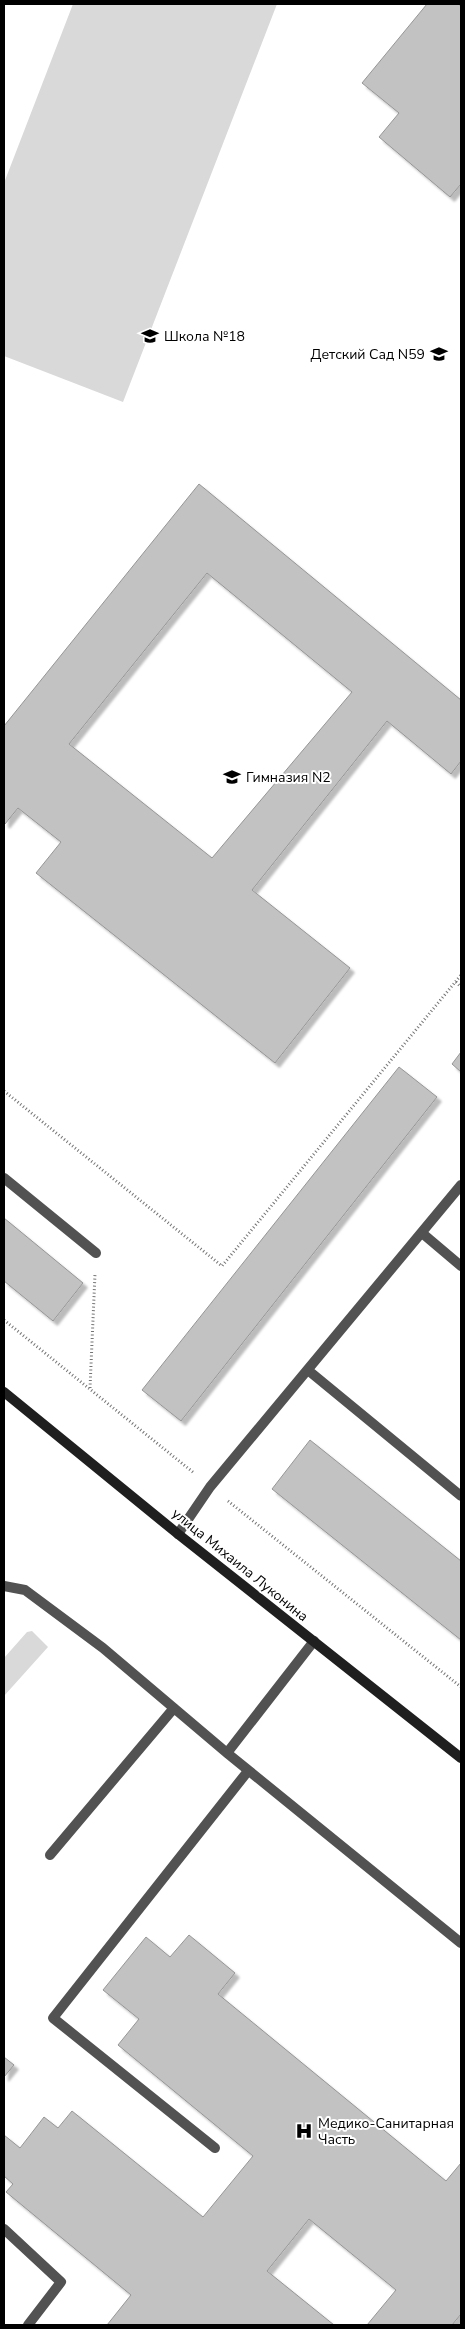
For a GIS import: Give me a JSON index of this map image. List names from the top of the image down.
{
  "streets": {
    "main road": ["улица Михаила Луконина"]
  },
  "places": {
    "school or university": ["Школа №18", "Детский Сад N59", "Гимназия N2"],
    "hospital": ["Медико-Санитарная Часть"]
  }
}
